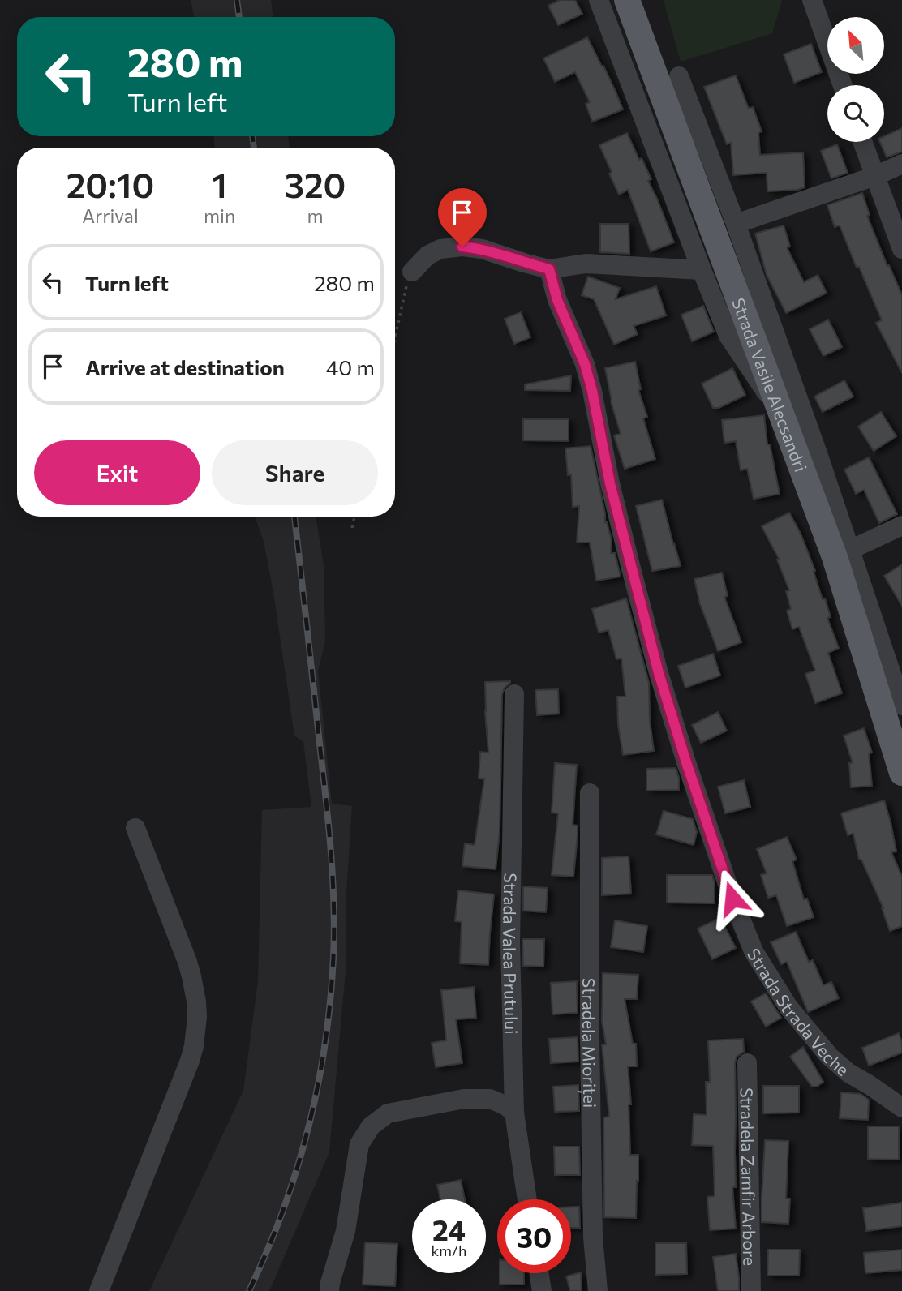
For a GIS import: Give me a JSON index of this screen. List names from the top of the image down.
{
  "streets": {
    "main road": ["Strada Vasile Alecsandri"],
    "street": [
      "Strada Valea Prutului",
      "Strada Strada Veche",
      "Stradela Mioriței",
      "Stradela Zamfir Arbore"
    ]
  },
  "north": "top left",
  "page": {
    "turn": ["280 m", "Turn left"],
    "eta": [
      "20:10",
      "Arrival",
      "1",
      "min",
      "320",
      "m"
    ],
    "list": [
      {
        "name": "Turn left",
        "value": "280 m"
      },
      {
        "name": "Arrive at destination",
        "value": "40 m"
      }
    ],
    "buttons": ["Exit", "Share"],
    "speed": "24 km/h",
    "limit": "30"
  }
}
